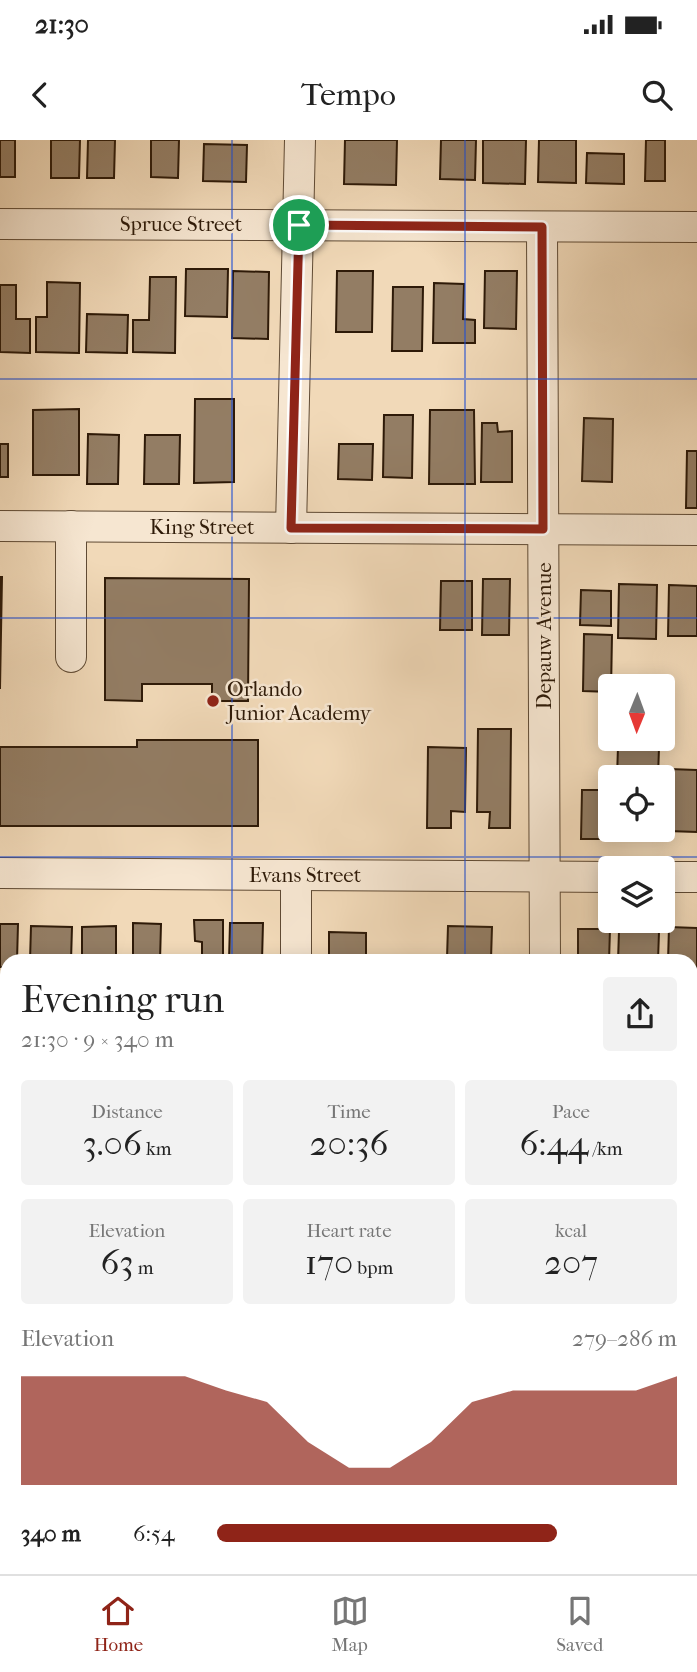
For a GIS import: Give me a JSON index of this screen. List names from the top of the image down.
{
  "streets": {
    "street": [
      "Spruce Street",
      "King Street",
      "Depauw Avenue",
      "Evans Street"
    ]
  },
  "crossings": [
    ["Spruce Street", "Depauw Avenue"],
    ["King Street", "Depauw Avenue"],
    ["Depauw Avenue", "Evans Street"]
  ],
  "places": ["Orlando Junior Academy"],
  "north": "bottom",
  "page": {
    "status": "21:30",
    "header": "Tempo",
    "heading": ["Evening run", "21:30 · 9 × 340 m"],
    "stats": [
      ["Distance", "3.06 km"],
      ["Time", "20:36"],
      ["Pace", "6:44 /km"],
      ["Elevation", "63 m"],
      ["Heart rate", "170 bpm"],
      ["kcal", "207"]
    ],
    "chart": ["Elevation", "279–286 m"],
    "list": [
      {
        "name": "340 m",
        "note": "6:54"
      }
    ],
    "tabs": ["Home", "Map", "Saved"]
  }
}
